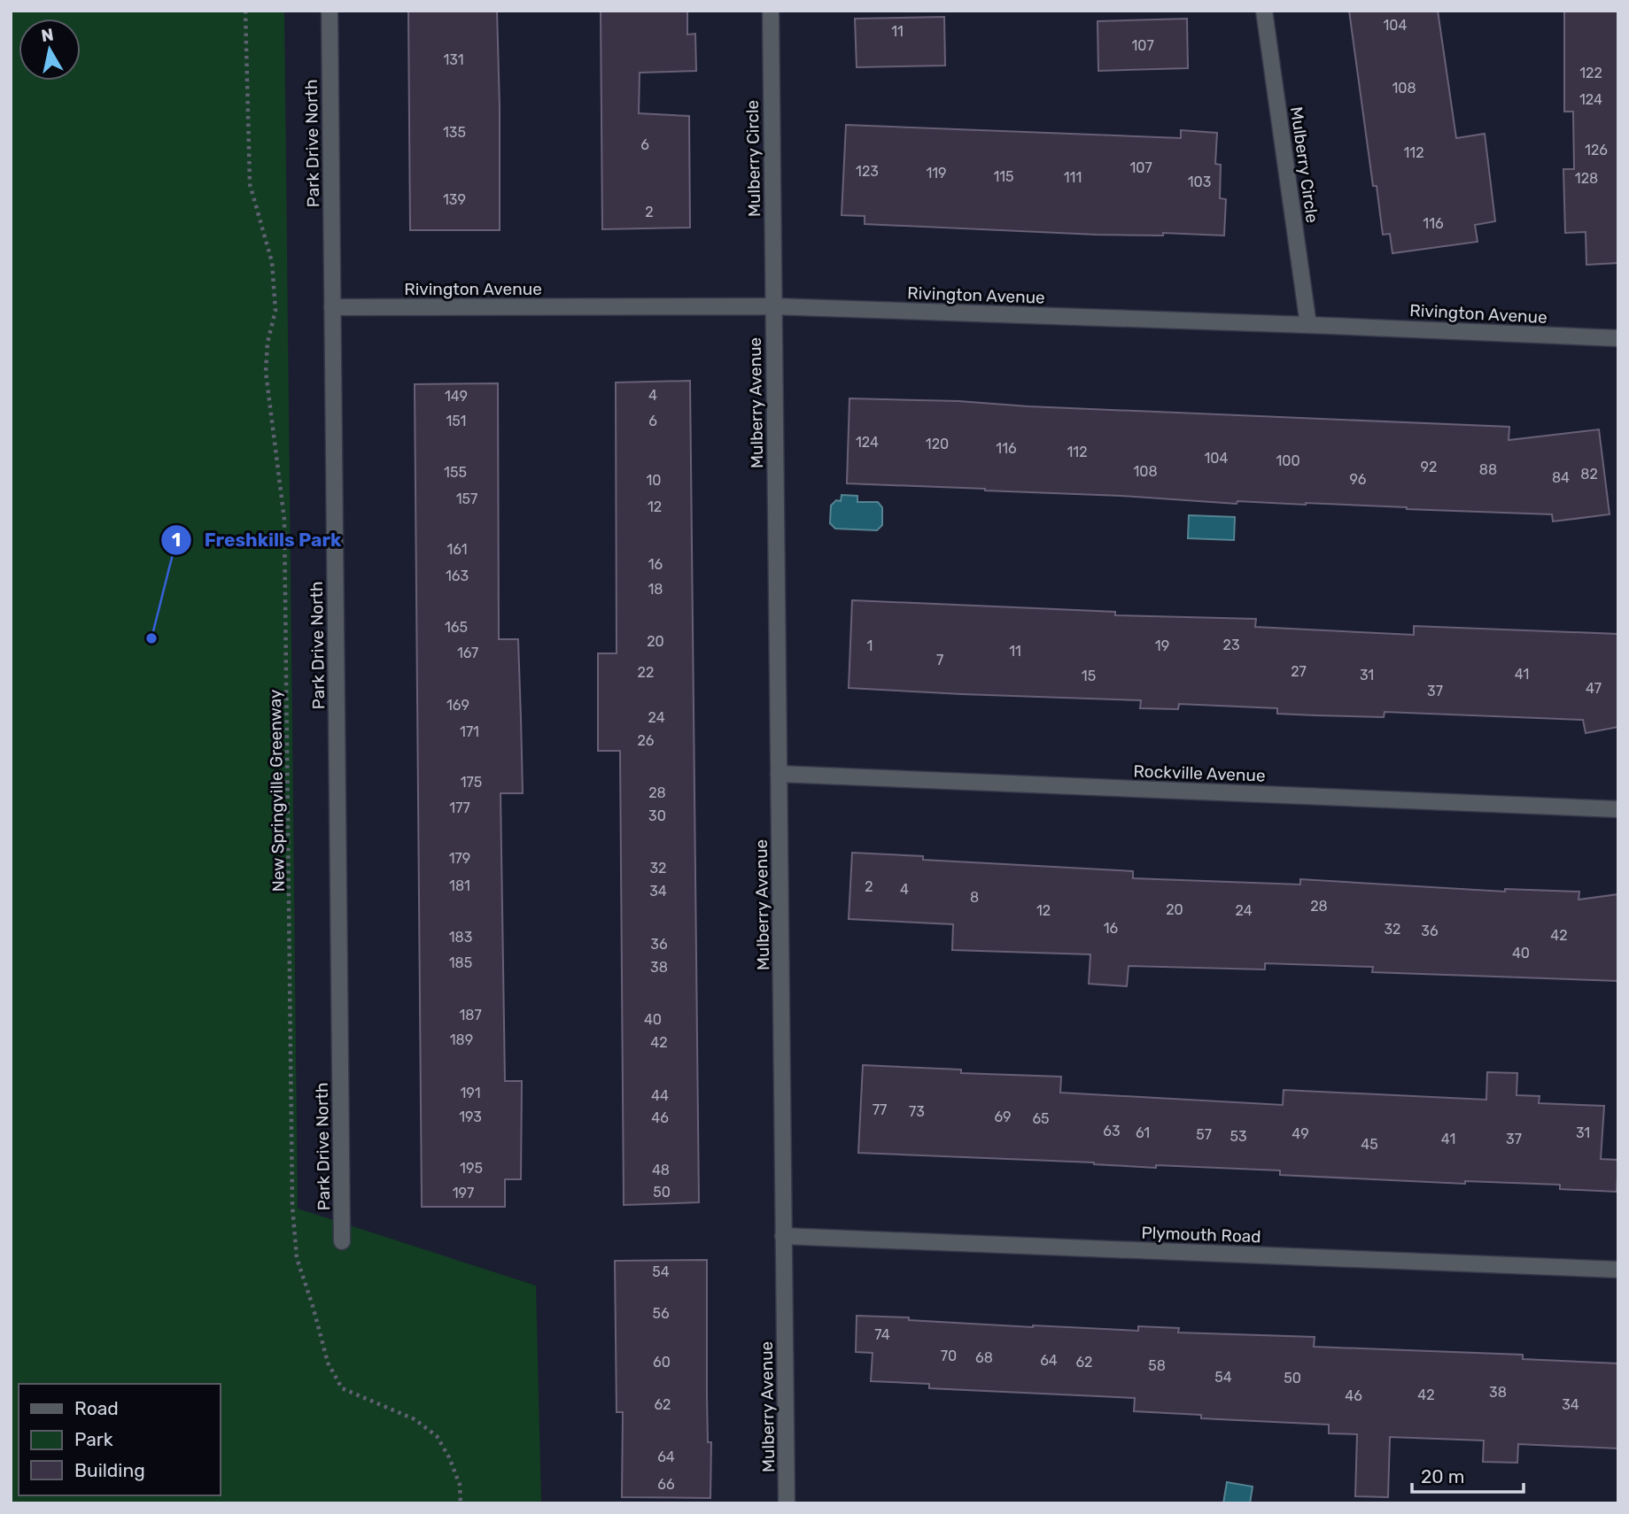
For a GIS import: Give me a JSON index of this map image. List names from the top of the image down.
{
  "streets": {
    "street": [
      "Park Drive North",
      "Mulberry Circle",
      "Rivington Avenue",
      "Mulberry Avenue",
      "Rockville Avenue",
      "Plymouth Road"
    ],
    "path": ["New Springville Greenway"]
  },
  "crossings": [
    ["Park Drive North", "Rivington Avenue"],
    ["Mulberry Circle", "Rivington Avenue"],
    ["Mulberry Circle", "Mulberry Avenue"],
    ["Rivington Avenue", "Mulberry Avenue"],
    ["Mulberry Avenue", "Rockville Avenue"],
    ["Mulberry Avenue", "Plymouth Road"]
  ],
  "places": ["Freshkills Park"],
  "house_numbers": [
    "104",
    "11",
    "107",
    "131",
    "122",
    "108",
    "124",
    "135",
    "6",
    "126",
    "112",
    "107",
    "123",
    "119",
    "115",
    "111",
    "128",
    "103",
    "139",
    "2",
    "116",
    "4",
    "149",
    "151",
    "6",
    "124",
    "120",
    "116",
    "112",
    "104",
    "100",
    "92",
    "88",
    "108",
    "155",
    "82",
    "84",
    "96",
    "10",
    "157",
    "12",
    "161",
    "16",
    "163",
    "18",
    "165",
    "20",
    "23",
    "1",
    "19",
    "11",
    "167",
    "7",
    "27",
    "22",
    "41",
    "31",
    "15",
    "47",
    "37",
    "169",
    "24",
    "171",
    "26",
    "175",
    "28",
    "177",
    "30",
    "179",
    "32",
    "181",
    "2",
    "4",
    "34",
    "8",
    "28",
    "20",
    "12",
    "24",
    "16",
    "32",
    "36",
    "42",
    "183",
    "36",
    "40",
    "185",
    "38",
    "187",
    "40",
    "189",
    "42",
    "191",
    "44",
    "77",
    "73",
    "193",
    "69",
    "46",
    "65",
    "63",
    "61",
    "31",
    "49",
    "57",
    "53",
    "41",
    "37",
    "45",
    "195",
    "48",
    "50",
    "197",
    "54",
    "56",
    "74",
    "70",
    "68",
    "64",
    "60",
    "62",
    "58",
    "54",
    "50",
    "38",
    "42",
    "46",
    "62",
    "34",
    "64",
    "66"
  ],
  "legend": ["Road", "Park", "Building"],
  "scale_bar": "20 m",
  "north": "top"
}
